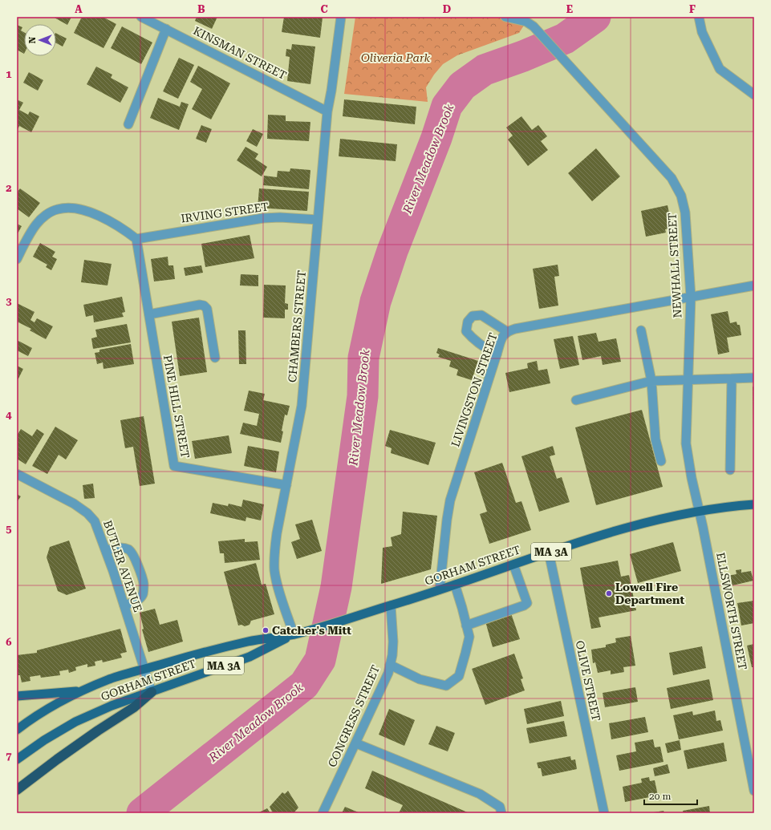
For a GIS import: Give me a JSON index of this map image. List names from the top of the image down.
{
  "streets": {
    "main road": ["MA 3A", "GORHAM STREET"],
    "street": [
      "KINSMAN STREET",
      "IRVING STREET",
      "NEWHALL STREET",
      "CHAMBERS STREET",
      "LIVINGSTON STREET",
      "PINE HILL STREET",
      "BUTLER AVENUE",
      "ELLSWORTH STREET",
      "OLIVE STREET",
      "CONGRESS STREET"
    ]
  },
  "crossings": [
    ["KINSMAN STREET", "CHAMBERS STREET"],
    ["IRVING STREET", "CHAMBERS STREET"],
    ["IRVING STREET", "PINE HILL STREET"],
    ["NEWHALL STREET", "LIVINGSTON STREET"],
    ["NEWHALL STREET", "GORHAM STREET"],
    ["NEWHALL STREET", "ELLSWORTH STREET"],
    ["CHAMBERS STREET", "PINE HILL STREET"],
    ["CHAMBERS STREET", "GORHAM STREET"],
    ["LIVINGSTON STREET", "GORHAM STREET"],
    ["MA 3A", "GORHAM STREET"],
    ["GORHAM STREET", "BUTLER AVENUE"],
    ["GORHAM STREET", "ELLSWORTH STREET"],
    ["GORHAM STREET", "OLIVE STREET"],
    ["GORHAM STREET", "CONGRESS STREET"]
  ],
  "water": ["River Meadow Brook"],
  "parks": ["Oliveria Park"],
  "places": ["Lowell Fire Department", "Catcher's Mitt"],
  "scale_bar": "20 m",
  "north": "left",
  "grid": {
    "columns": [
      "A",
      "B",
      "C",
      "D",
      "E",
      "F"
    ],
    "rows": [
      "1",
      "2",
      "3",
      "4",
      "5",
      "6",
      "7"
    ]
  }
}
